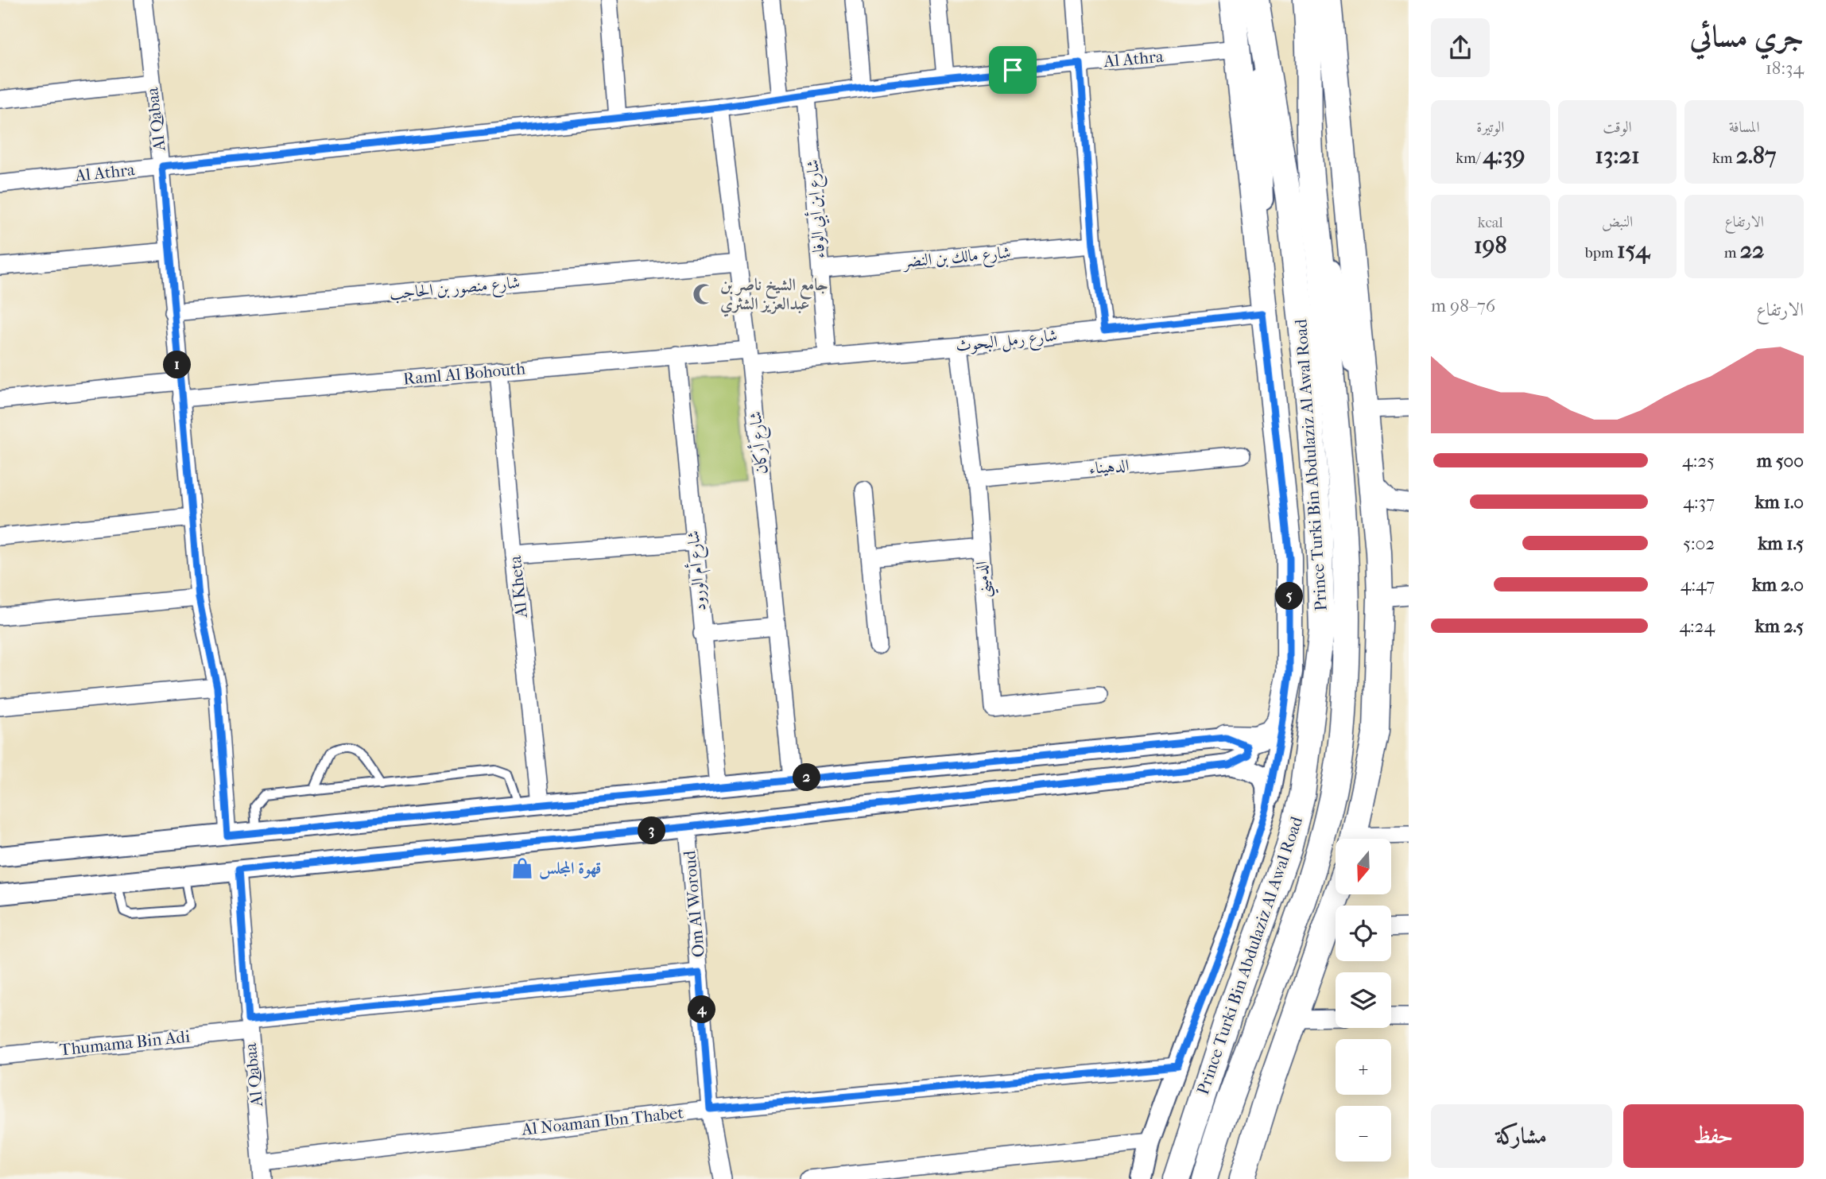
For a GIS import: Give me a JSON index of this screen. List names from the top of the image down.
{
  "streets": {
    "main road": ["Prince Turki Bin Abdulaziz Al Awal Road"],
    "street": [
      "Al Athra",
      "Al Qabaa",
      "شارع ابن أبي الوفاء",
      "شارع مالك بن النضر",
      "شارع منصور بن الحاجب",
      "شارع رمل البحوث",
      "Raml Al Bohouth",
      "شارع أركان",
      "الدهيناء",
      "شارع أم الورود",
      "الدميني",
      "Al Kheta",
      "Om Al Woroud",
      "Thumama Bin Adi",
      "Al Noaman Ibn Thabet"
    ]
  },
  "crossings": [
    ["Al Athra", "Al Qabaa"],
    ["Al Athra", "شارع ابن أبي الوفاء"],
    ["Al Athra", "شارع أركان"],
    ["Al Qabaa", "شارع منصور بن الحاجب"],
    ["Al Qabaa", "Raml Al Bohouth"],
    ["Al Qabaa", "Thumama Bin Adi"],
    ["Al Qabaa", "Al Noaman Ibn Thabet"],
    ["شارع ابن أبي الوفاء", "شارع مالك بن النضر"],
    ["شارع ابن أبي الوفاء", "شارع رمل البحوث"],
    ["شارع منصور بن الحاجب", "شارع أركان"],
    ["شارع رمل البحوث", "Raml Al Bohouth"],
    ["شارع رمل البحوث", "شارع أركان"],
    ["شارع رمل البحوث", "الدميني"],
    ["Raml Al Bohouth", "شارع أركان"],
    ["Raml Al Bohouth", "شارع أم الورود"],
    ["Raml Al Bohouth", "Al Kheta"],
    ["الدهيناء", "الدميني"],
    ["Om Al Woroud", "Thumama Bin Adi"],
    ["Om Al Woroud", "Al Noaman Ibn Thabet"]
  ],
  "places": {
    "mosque": ["جامع الشيخ ناصر بن عبدالعزيز الشثري"],
    "shop": ["قهوة المجلس"]
  },
  "north": "bottom",
  "page": {
    "heading": ["جري مسائي", "18:34"],
    "stats": [
      ["المسافة", "2.87 km"],
      ["الوقت", "13:21"],
      ["الوتيرة", "4:39 /km"],
      ["الارتفاع", "22 m"],
      ["النبض", "154 bpm"],
      ["kcal", "198"]
    ],
    "chart": ["الارتفاع", "76–98 m"],
    "pins": [
      "1",
      "5",
      "2",
      "3",
      "4"
    ],
    "list": [
      {
        "name": "500 m",
        "note": "4:25"
      },
      {
        "name": "1.0 km",
        "note": "4:37"
      },
      {
        "name": "1.5 km",
        "note": "5:02"
      },
      {
        "name": "2.0 km",
        "note": "4:47"
      },
      {
        "name": "2.5 km",
        "note": "4:24"
      }
    ],
    "map_buttons": ["+", "−"],
    "buttons": ["حفظ", "مشاركة"]
  }
}
